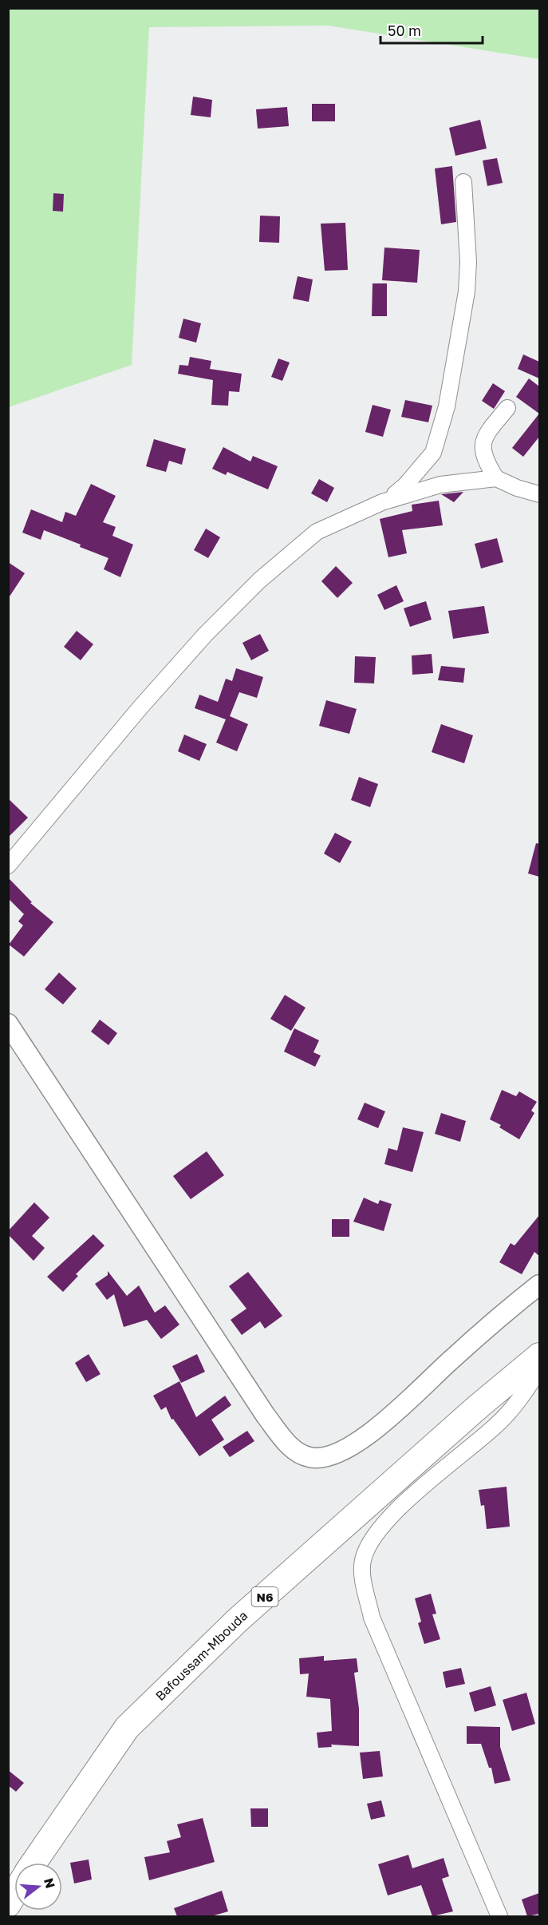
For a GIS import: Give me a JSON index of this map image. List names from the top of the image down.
{
  "streets": {
    "highway": ["N6", "Bafoussam-Mbouda"]
  },
  "scale_bar": "50 m",
  "north": "right"
}
